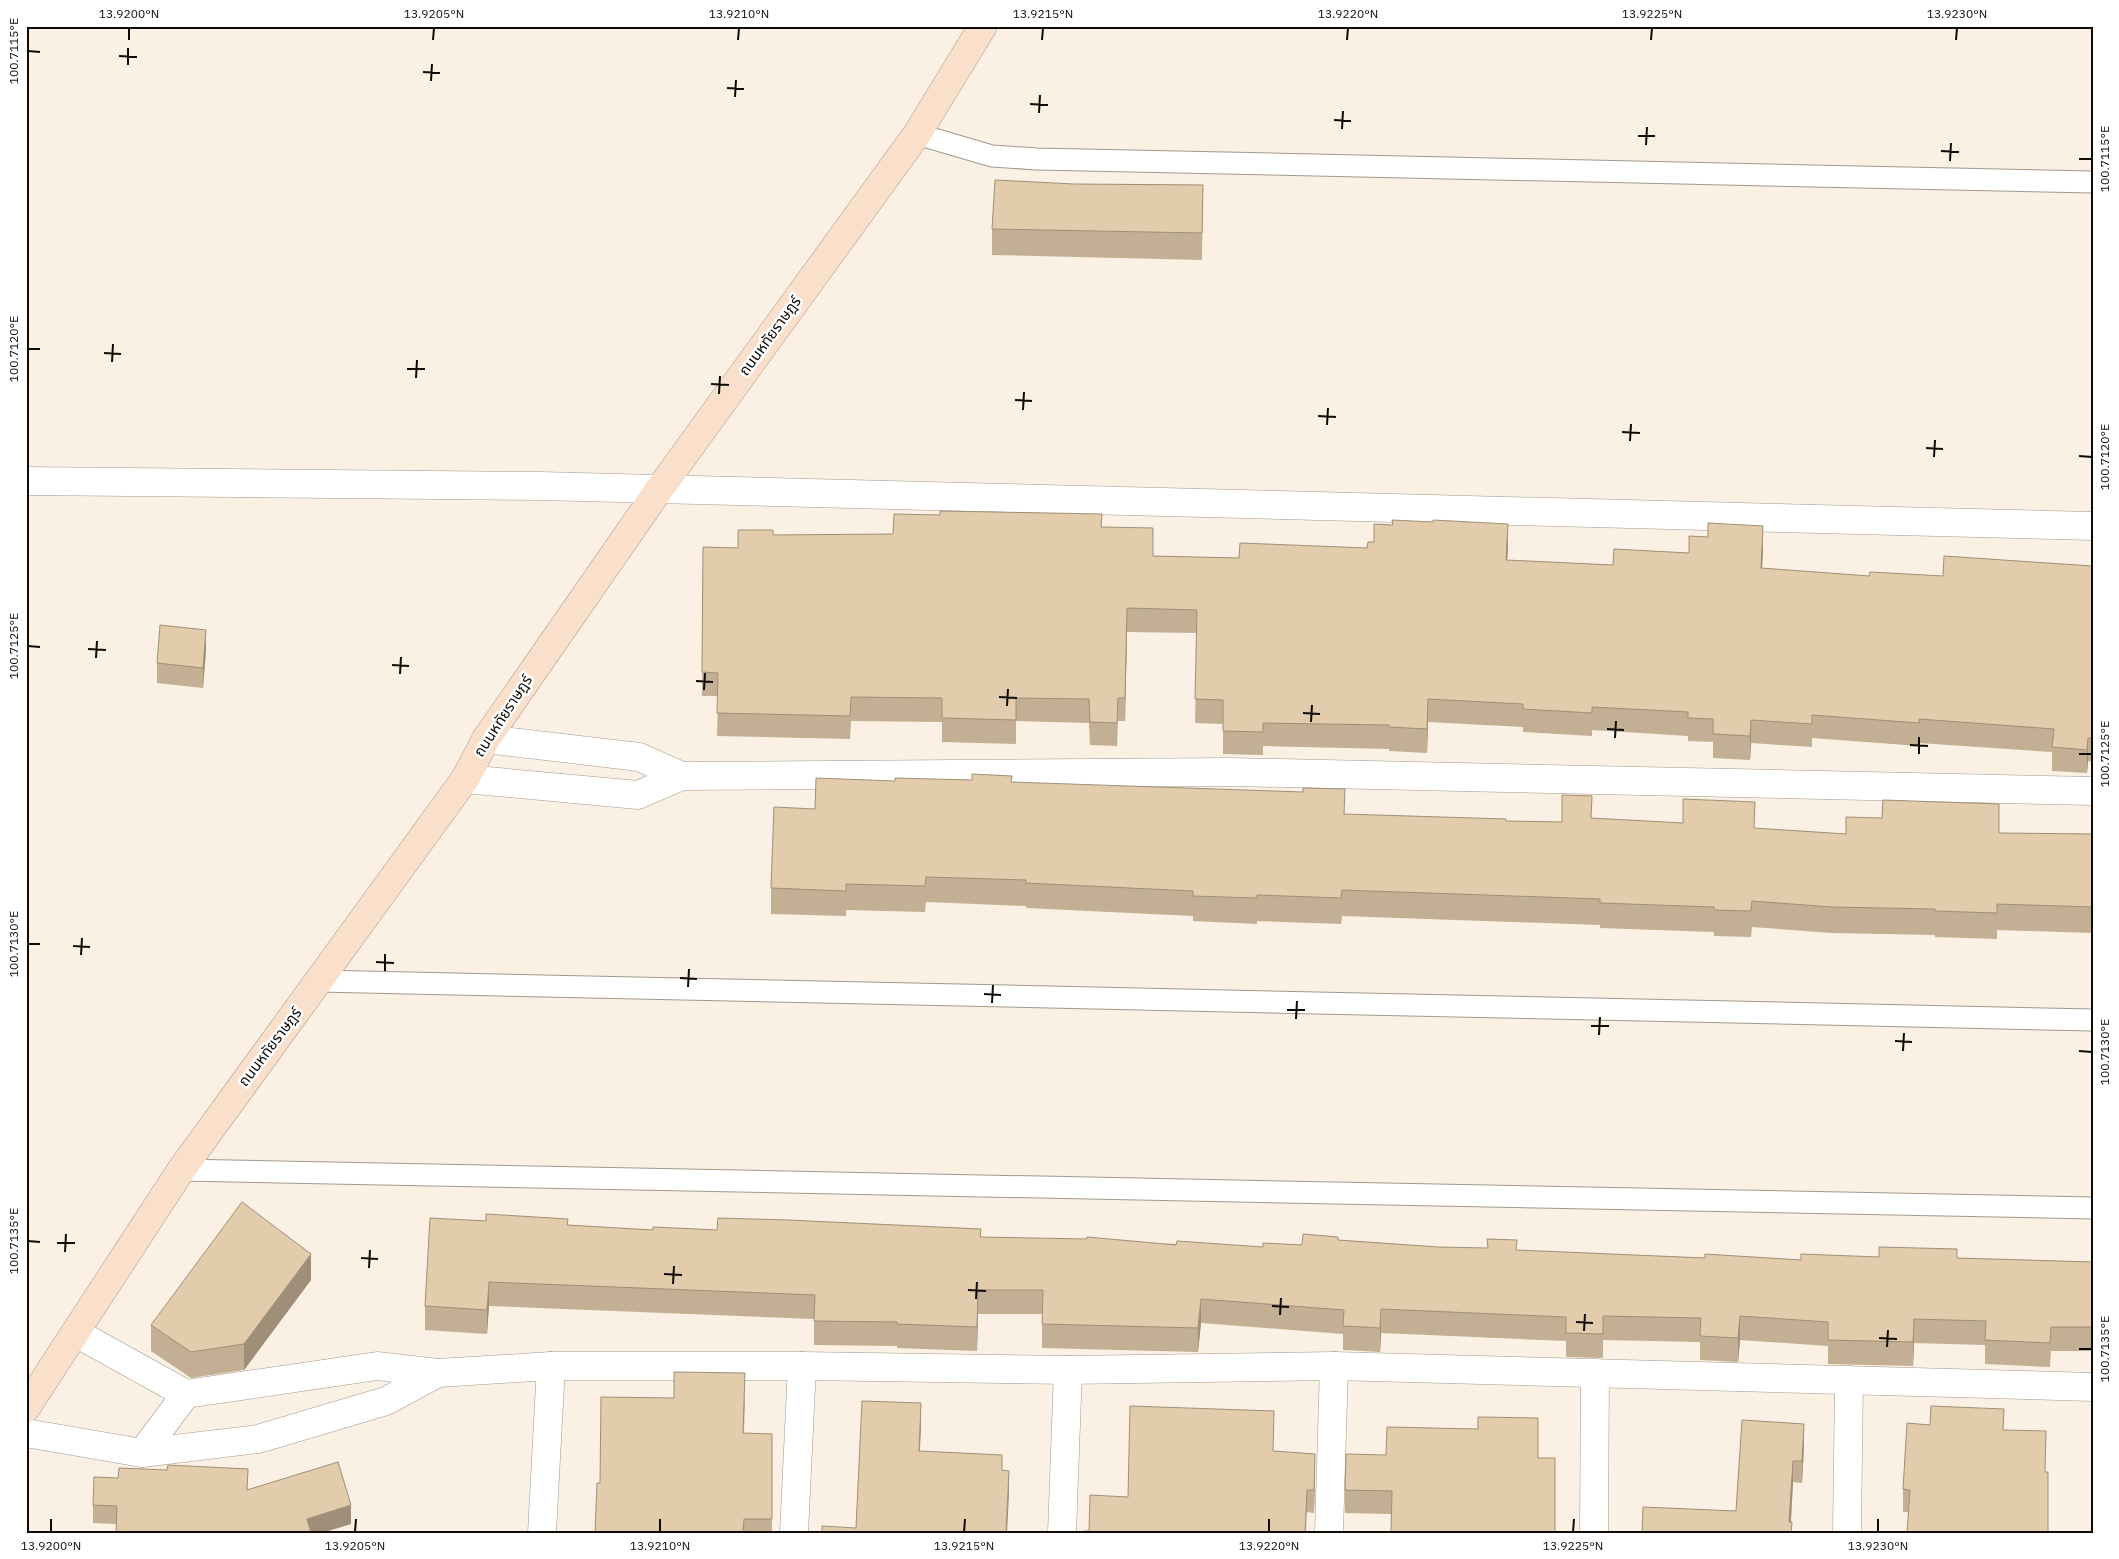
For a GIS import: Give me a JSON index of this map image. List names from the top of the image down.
{
  "streets": {
    "main road": ["ถนนหทัยราษฎร์"]
  },
  "coordinates": [
    "13.9200°N",
    "13.9205°N",
    "13.9210°N",
    "13.9215°N",
    "13.9220°N",
    "13.9225°N",
    "13.9230°N",
    "100.7115°E",
    "100.7120°E",
    "100.7125°E",
    "100.7130°E",
    "100.7135°E"
  ]
}
